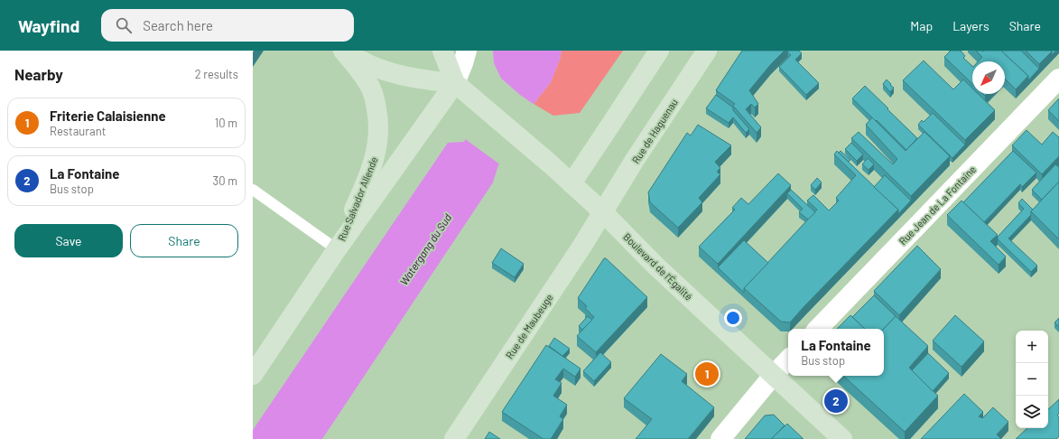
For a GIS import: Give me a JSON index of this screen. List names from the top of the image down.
{
  "streets": {
    "street": [
      "Rue de Haguenau",
      "Rue Salvador Allende",
      "Rue Jean de La Fontaine",
      "Boulevard de l'Égalité",
      "Rue de Maubeuge"
    ]
  },
  "crossings": [
    ["Rue de Haguenau", "Boulevard de l'Égalité"],
    ["Rue de Haguenau", "Rue de Maubeuge"],
    ["Rue Salvador Allende", "Boulevard de l'Égalité"],
    ["Boulevard de l'Égalité", "Rue de Maubeuge"]
  ],
  "water": ["Watergang du Sud"],
  "north": "bottom left",
  "page": {
    "header": "Wayfind",
    "search": "Search here",
    "nav": ["Map", "Layers", "Share"],
    "heading": ["Nearby", "2 results"],
    "list": [
      {
        "mark": "1",
        "name": "Friterie Calaisienne",
        "note": "Restaurant",
        "value": "10 m"
      },
      {
        "mark": "2",
        "name": "La Fontaine",
        "note": "Bus stop",
        "value": "30 m"
      }
    ],
    "buttons": ["Save", "Share"],
    "popup": ["La Fontaine", "Bus stop"],
    "map_buttons": ["+", "−"],
    "pins": ["1", "2"]
  }
}
